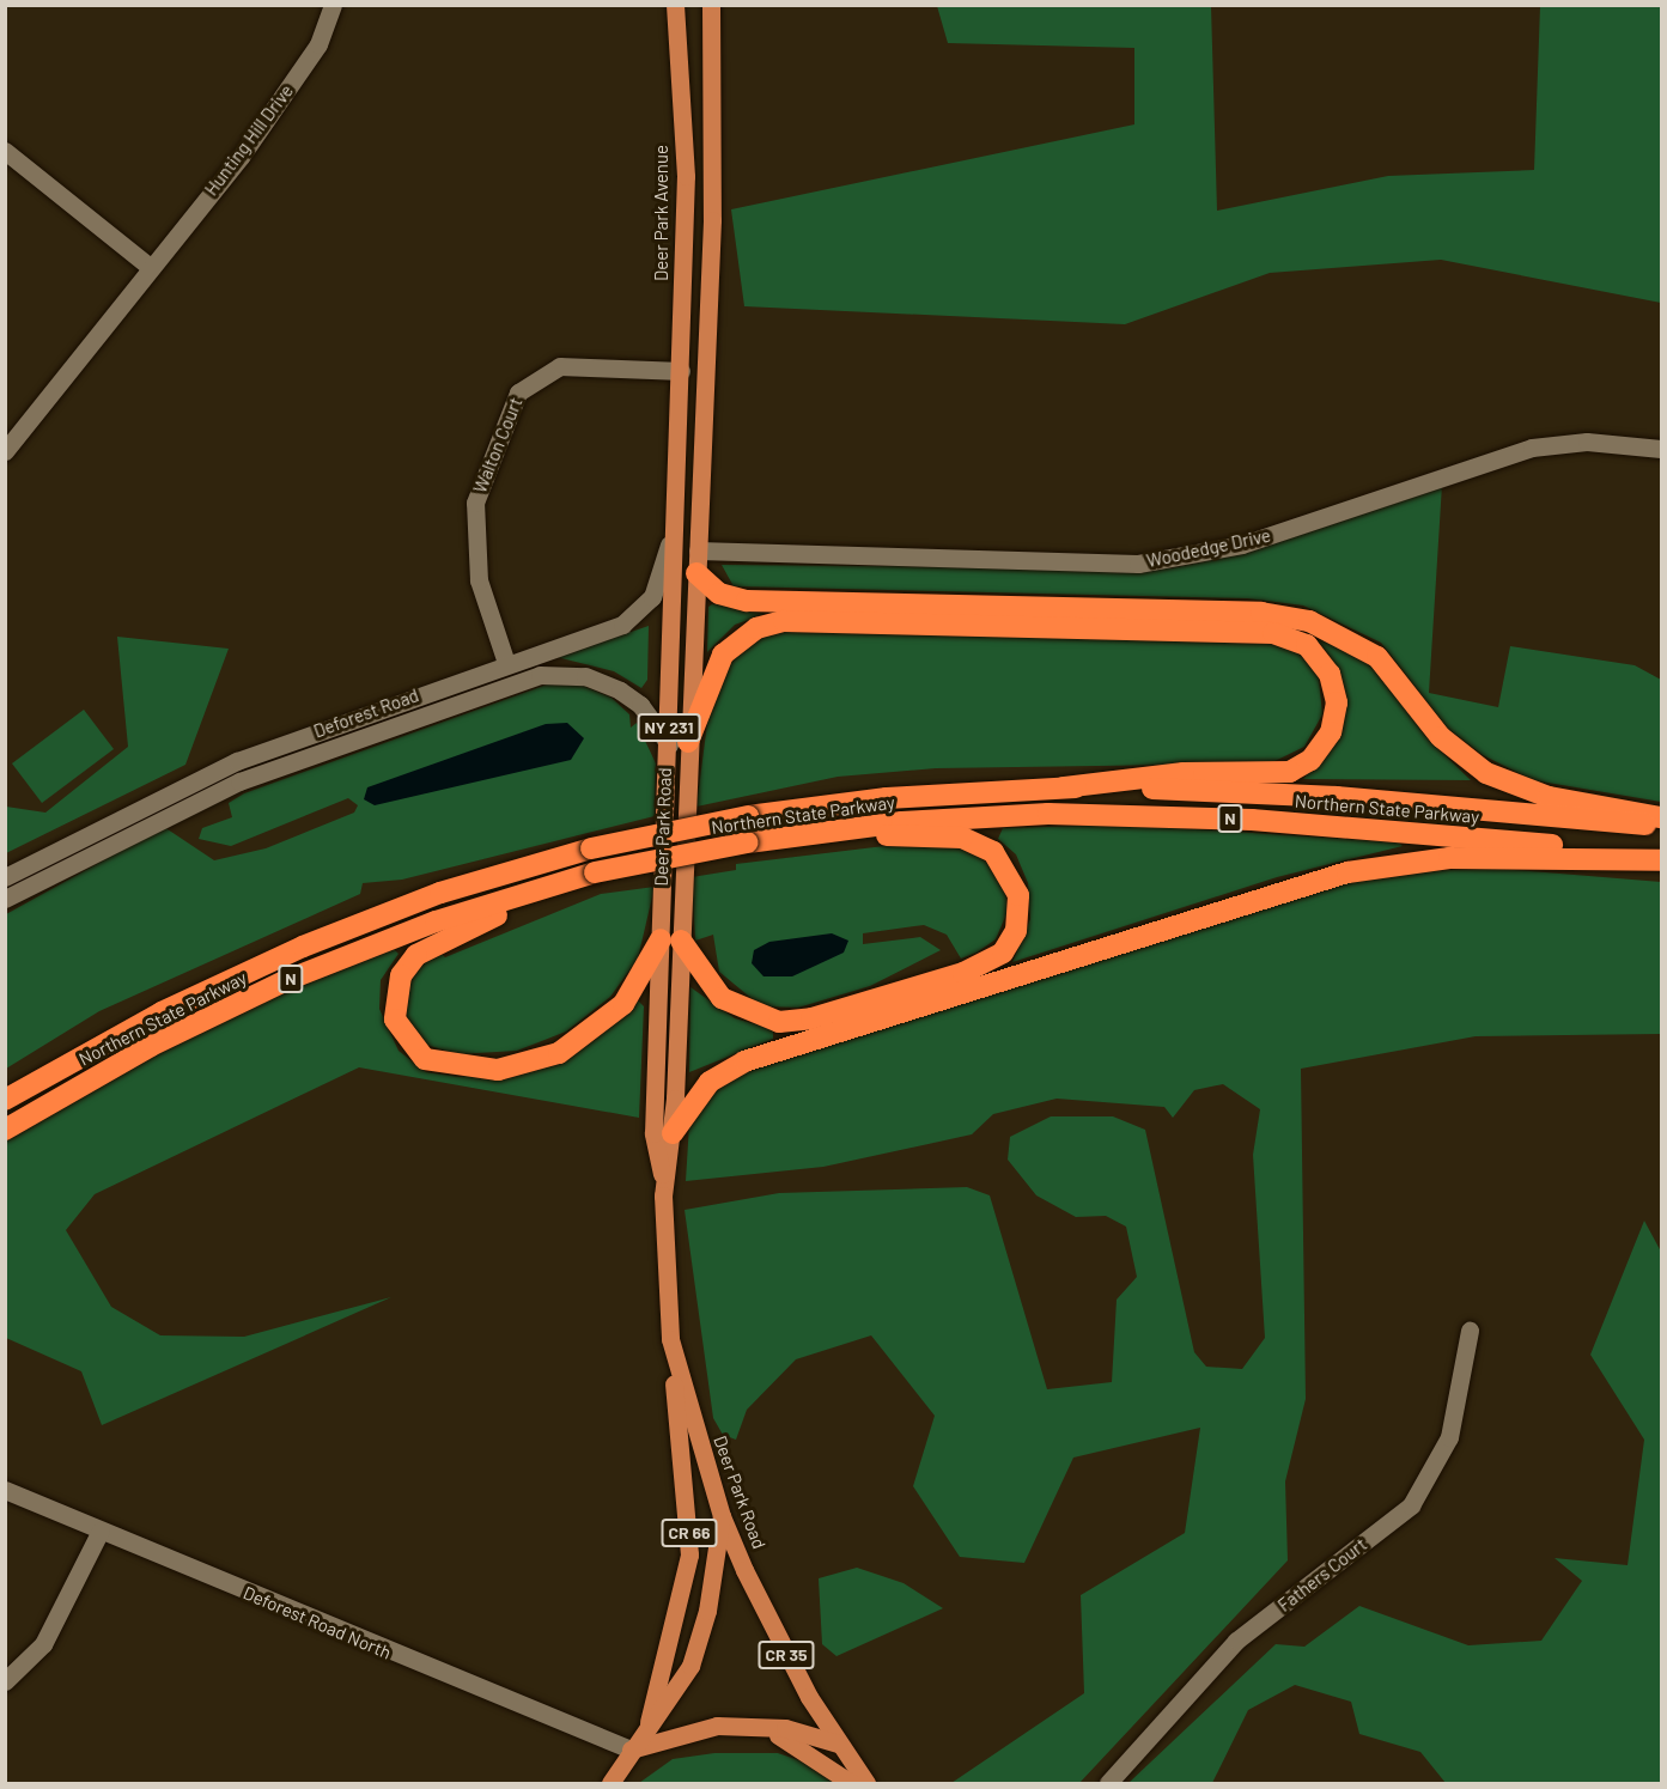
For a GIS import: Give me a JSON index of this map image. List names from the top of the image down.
{
  "streets": {
    "highway": ["Northern State Parkway", "N"],
    "main road": [
      "Deer Park Avenue",
      "NY 231",
      "Deer Park Road",
      "CR 66",
      "CR 35"
    ],
    "street": [
      "Hunting Hill Drive",
      "Walton Court",
      "Woodedge Drive",
      "Deforest Road",
      "Fathers Court",
      "Deforest Road North"
    ]
  },
  "crossings": [
    ["Deer Park Avenue", "Walton Court"],
    ["Deer Park Avenue", "Deer Park Road"],
    ["Walton Court", "Deforest Road"],
    ["Woodedge Drive", "Deer Park Road"],
    ["Deforest Road", "Deer Park Road"],
    ["Deer Park Road", "CR 66"],
    ["CR 66", "Deforest Road North"]
  ]
}
